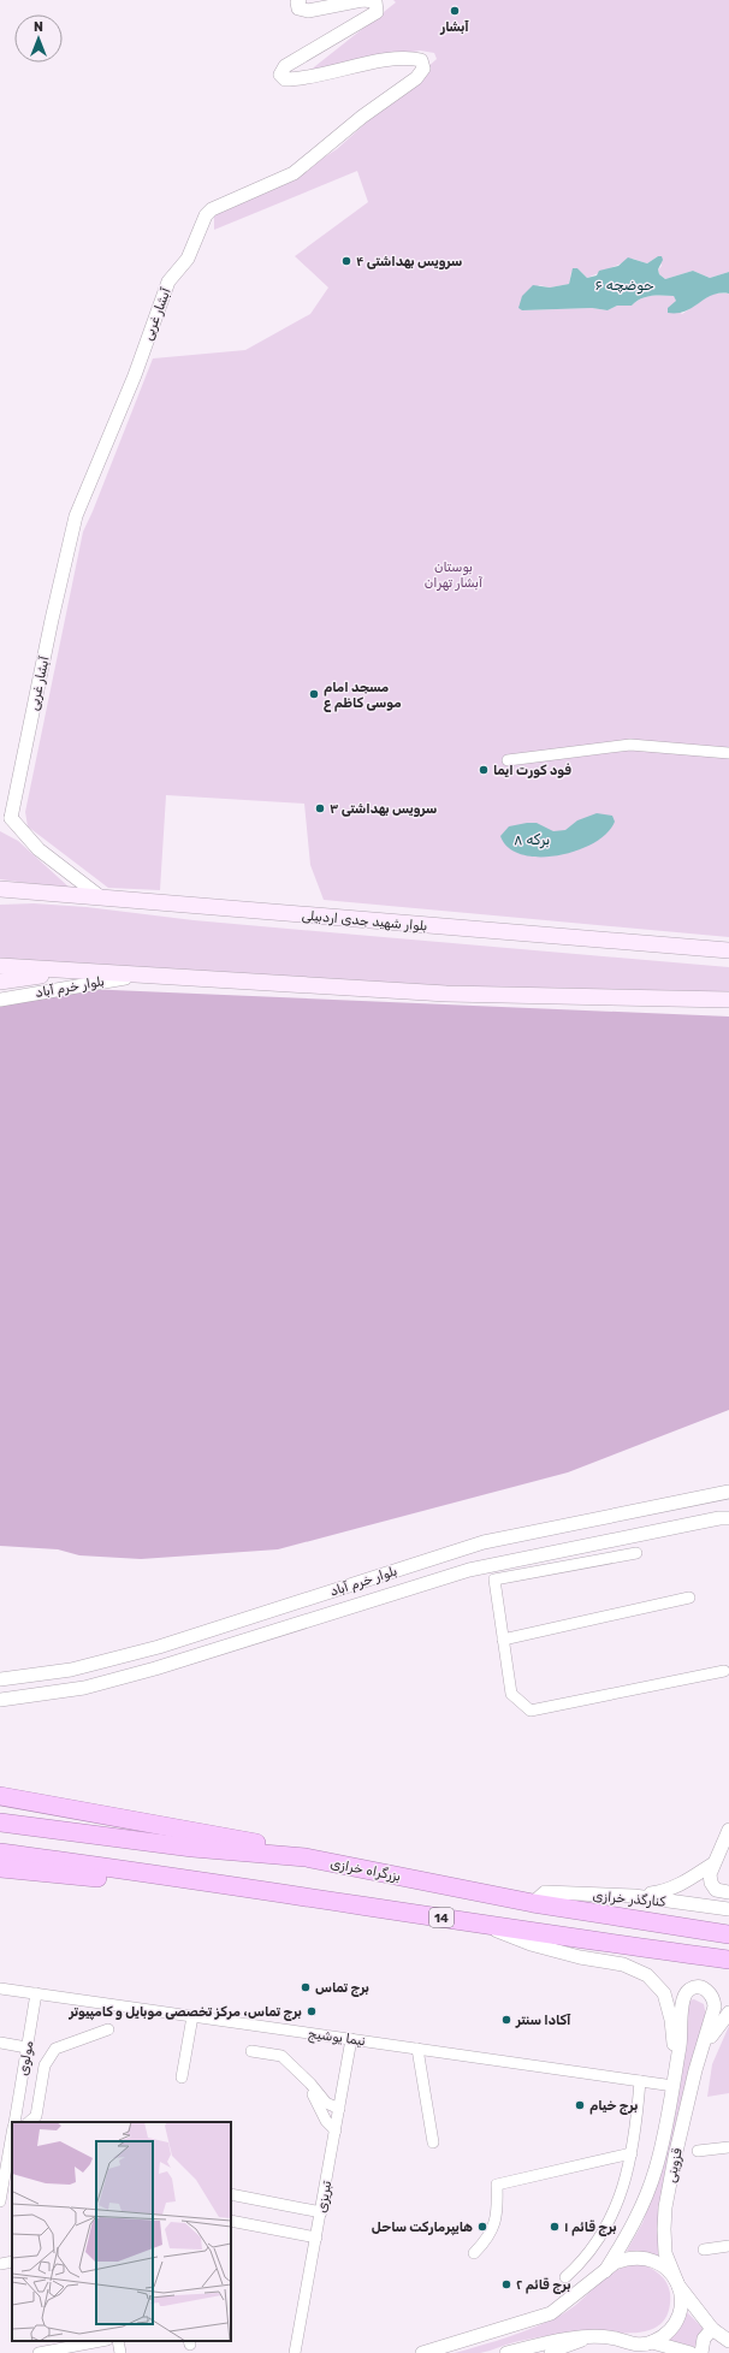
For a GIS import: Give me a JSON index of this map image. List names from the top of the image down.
{
  "streets": {
    "highway": ["بزرگراه خرازی", "14"],
    "main road": ["بلوار شهید جدی اردبیلی"],
    "street": [
      "آبشار غربی",
      "بلوار خرم آباد",
      "کنارگذر خرازی",
      "نیما یوشیج",
      "مولوی",
      "قزوینی",
      "تبریزی"
    ]
  },
  "crossings": [
    ["بزرگراه خرازی", "کنارگذر خرازی"],
    ["نیما یوشیج", "مولوی"],
    ["نیما یوشیج", "قزوینی"],
    ["نیما یوشیج", "تبریزی"]
  ],
  "water": ["حوضچه ۶", "برکه ۸"],
  "parks": ["بوستان آبشار تهران"],
  "places": [
    "آبشار",
    "سرویس بهداشتی ۴",
    "مسجد امام موسی کاظم ع",
    "فود کورت ایما",
    "سرویس بهداشتی ۳",
    "برج تماس",
    "برج تماس، مرکز تخصصی موبایل و کامپیوتر",
    "آکادا سنتر",
    "برج خیام",
    "هایپرمارکت ساحل",
    "برج قائم ۱",
    "برج قائم ۲"
  ],
  "north": "top"
}
